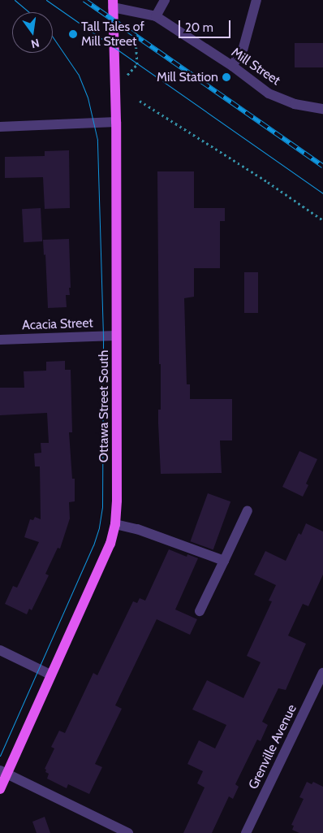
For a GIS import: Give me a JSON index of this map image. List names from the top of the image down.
{
  "streets": {
    "main road": ["Ottawa Street South"],
    "street": ["Mill Street", "Acacia Street", "Grenville Avenue"]
  },
  "crossings": [
    ["Mill Street", "Ottawa Street South"],
    ["Acacia Street", "Ottawa Street South"]
  ],
  "places": ["Tall Tales of Mill Street", "Mill Station"],
  "scale_bar": "20 m",
  "north": "bottom"
}
